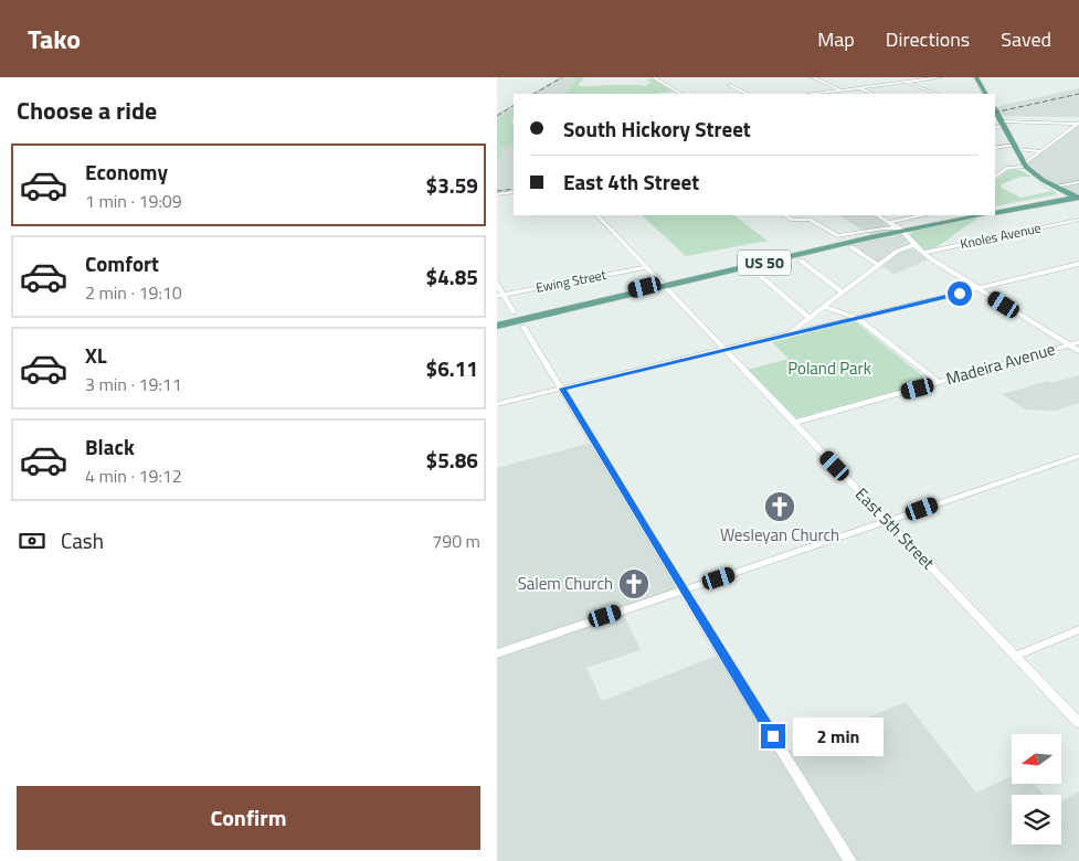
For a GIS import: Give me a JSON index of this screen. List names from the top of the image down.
{
  "streets": {
    "main road": ["US 50"],
    "street": [
      "Knoles Avenue",
      "Ewing Street",
      "Madeira Avenue",
      "East 5th Street"
    ]
  },
  "crossings": [
    ["US 50", "East 5th Street"],
    ["Ewing Street", "East 5th Street"],
    ["Madeira Avenue", "East 5th Street"]
  ],
  "parks": ["Poland Park"],
  "places": {
    "church": ["Wesleyan Church", "Salem Church"]
  },
  "north": "left",
  "page": {
    "header": "Tako",
    "nav": ["Map", "Directions", "Saved"],
    "heading": "Choose a ride",
    "banner": ["South Hickory Street", "East 4th Street"],
    "list": [
      {
        "name": "Economy",
        "note": "1 min · 19:09",
        "value": "$3.59"
      },
      {
        "name": "Comfort",
        "note": "2 min · 19:10",
        "value": "$4.85"
      },
      {
        "name": "XL",
        "note": "3 min · 19:11",
        "value": "$6.11"
      },
      {
        "name": "Black",
        "note": "4 min · 19:12",
        "value": "$5.86"
      }
    ],
    "pay": ["Cash", "790 m"],
    "bubble": "2 min",
    "buttons": "Confirm"
  }
}
